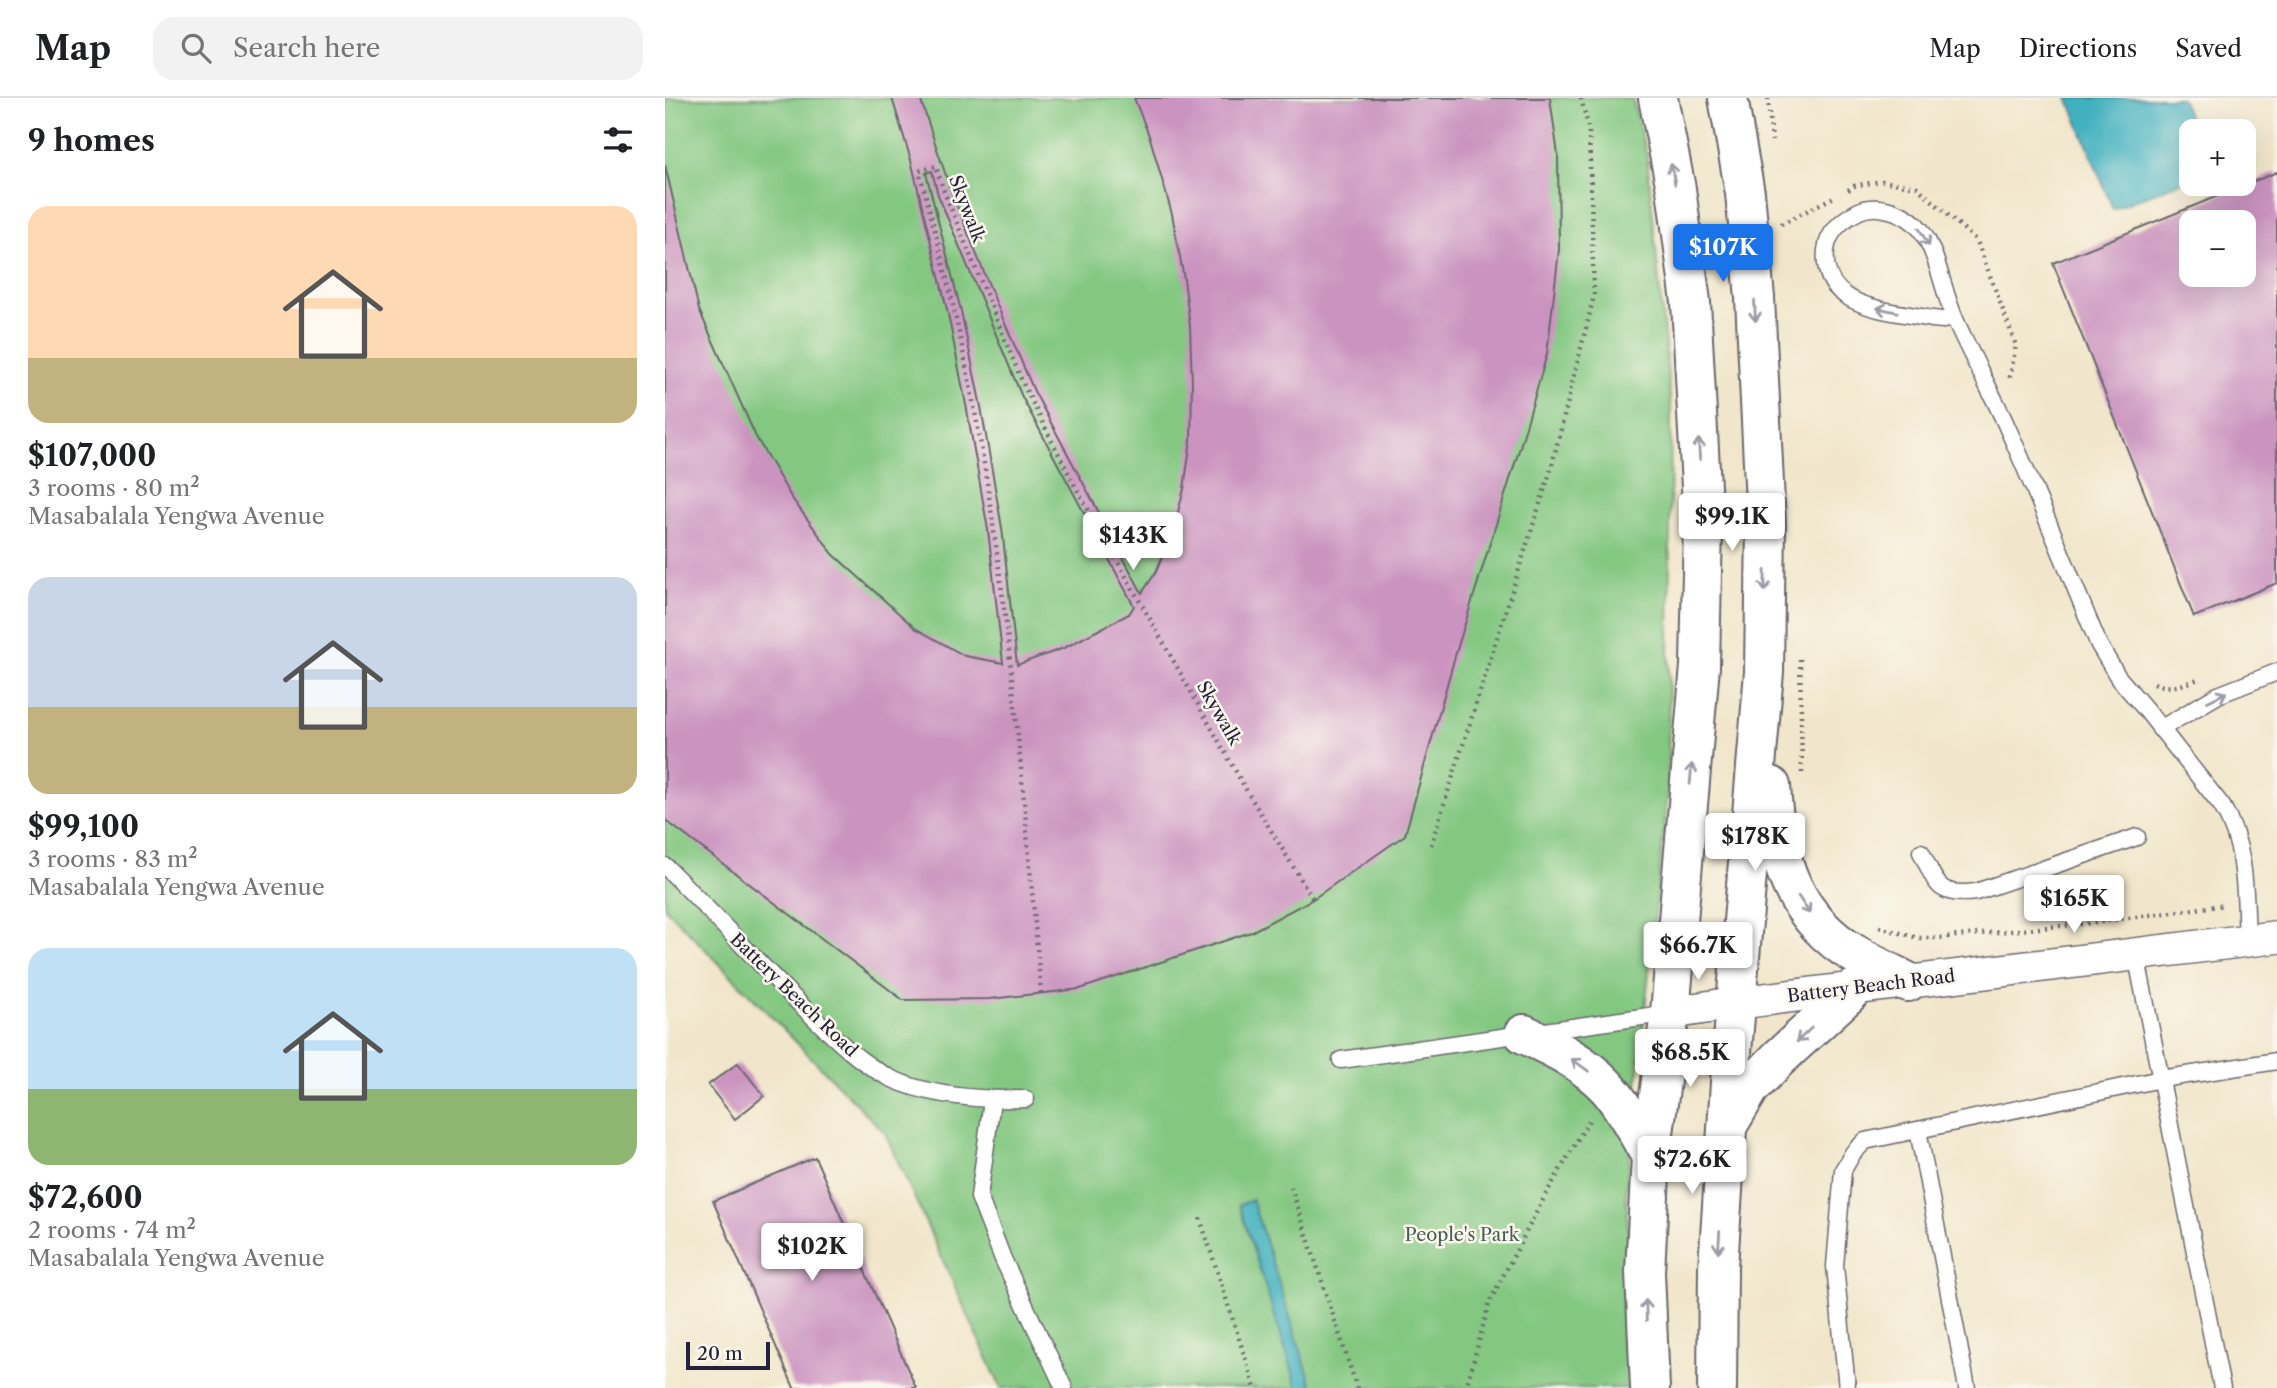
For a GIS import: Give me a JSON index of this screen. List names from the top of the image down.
{
  "streets": {
    "street": ["Battery Beach Road"],
    "path": ["Skywalk"]
  },
  "parks": ["People's Park"],
  "scale_bar": "20 m",
  "page": {
    "header": "Map",
    "search": "Search here",
    "nav": ["Map", "Directions", "Saved"],
    "heading": "9 homes",
    "map_buttons": ["+", "−"],
    "list": [
      {
        "name": "$107,000",
        "note": "3 rooms · 80 m² · Masabalala Yengwa Avenue"
      },
      {
        "name": "$99,100",
        "note": "3 rooms · 83 m² · Masabalala Yengwa Avenue"
      },
      {
        "name": "$72,600",
        "note": "2 rooms · 74 m² · Masabalala Yengwa Avenue"
      }
    ],
    "price": [
      "$107K",
      "$99.1K",
      "$143K",
      "$178K",
      "$165K",
      "$66.7K",
      "$68.5K",
      "$72.6K",
      "$102K"
    ],
    "scale": "20 m"
  }
}
